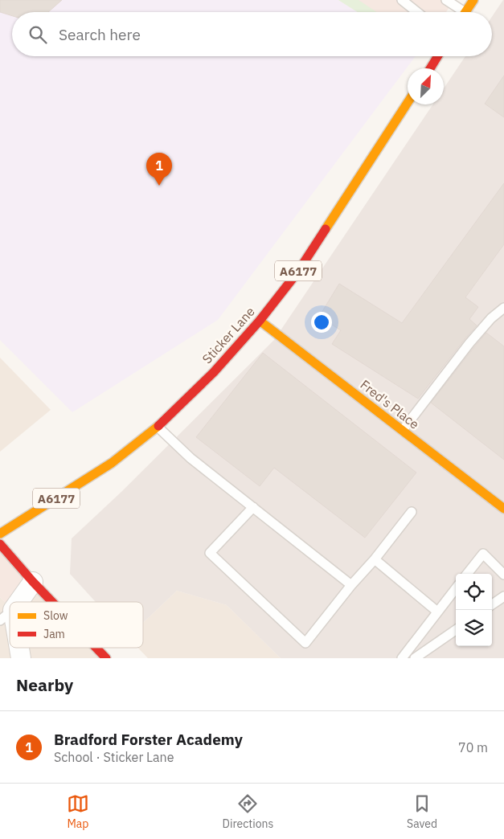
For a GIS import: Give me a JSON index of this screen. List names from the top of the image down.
{
  "streets": {
    "main road": ["A6177", "Sticker Lane", "Fred's Place"]
  },
  "crossings": [
    ["Sticker Lane", "Fred's Place"]
  ],
  "legend": ["Slow", "Jam"],
  "north": "top right",
  "page": {
    "search": "Search here",
    "pins": "1",
    "heading": "Nearby",
    "list": [
      {
        "mark": "1",
        "name": "Bradford Forster Academy",
        "note": "School · Sticker Lane",
        "value": "70 m"
      }
    ],
    "nav": ["Map", "Directions", "Saved"]
  }
}
